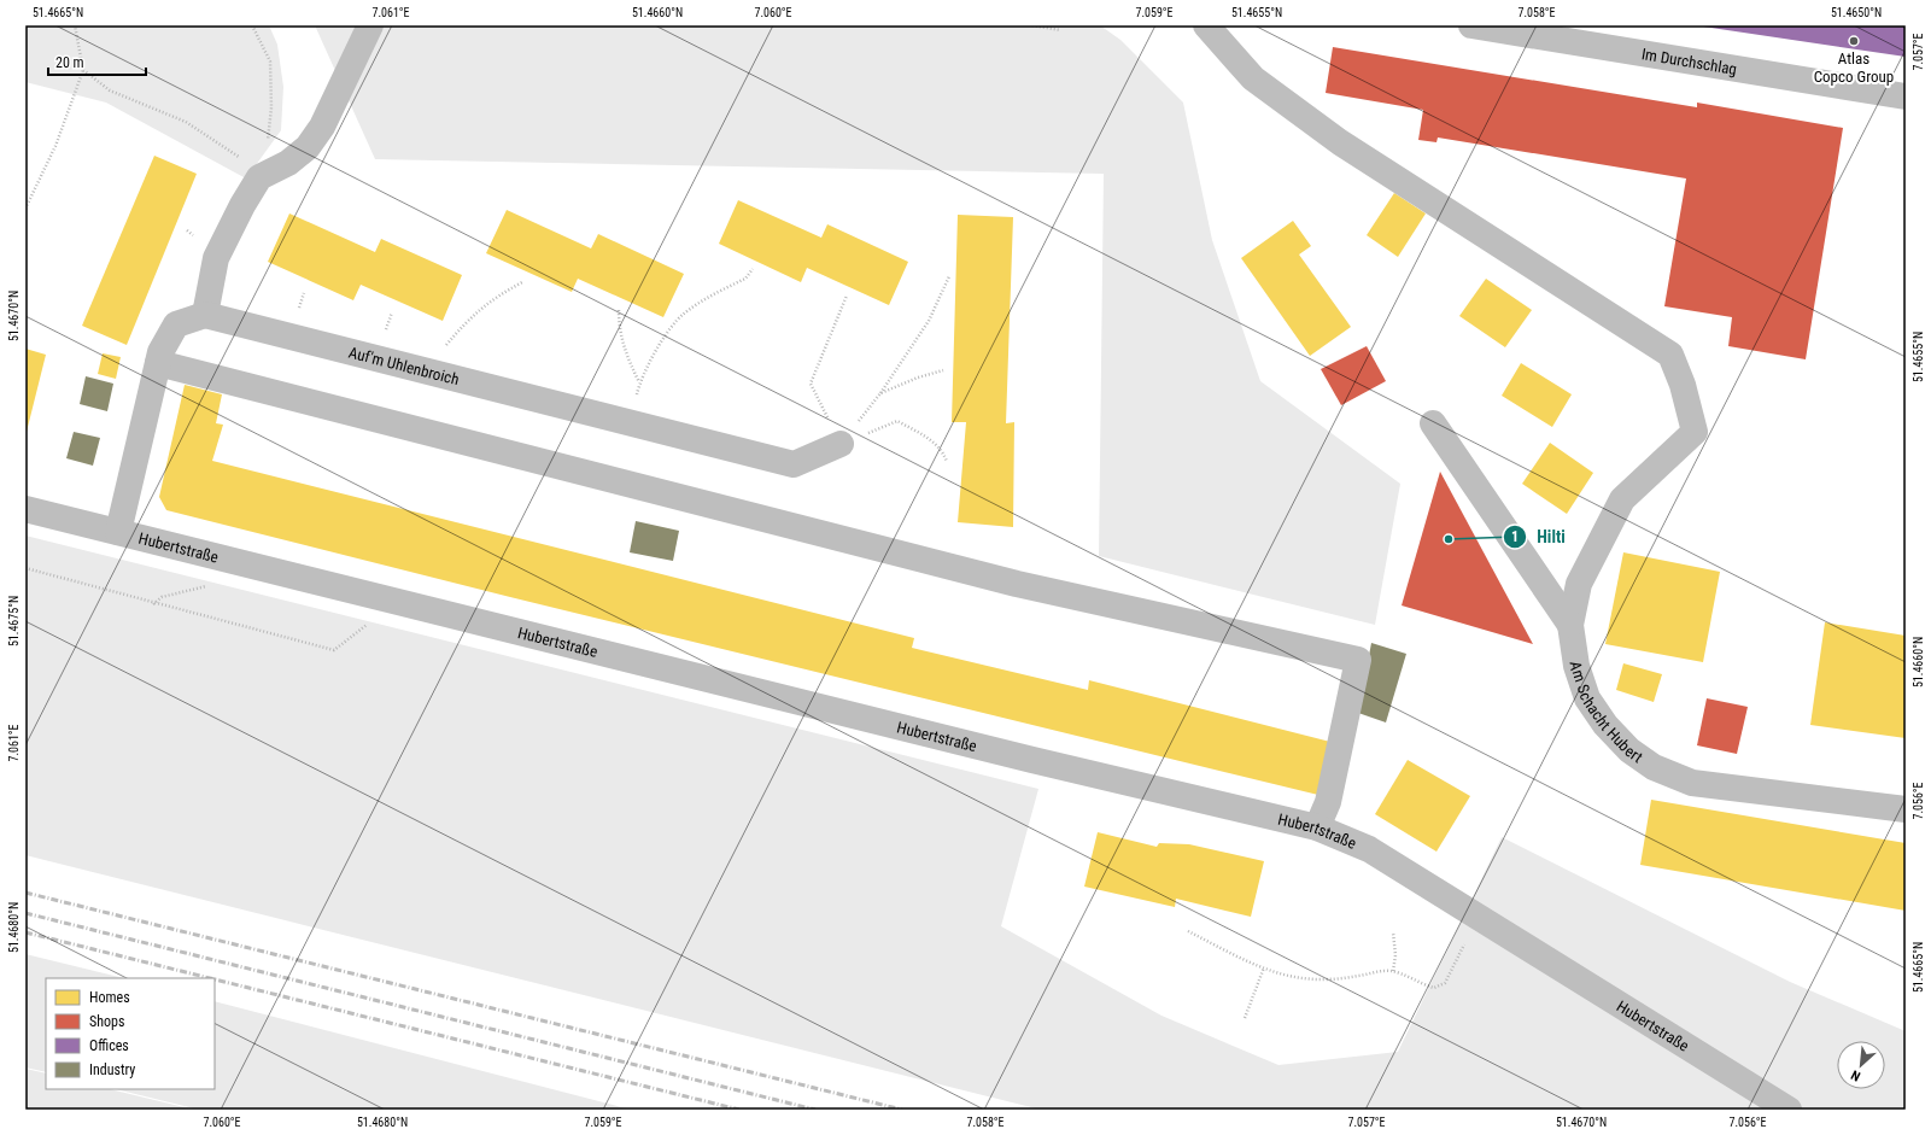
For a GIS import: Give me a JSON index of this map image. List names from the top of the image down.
{
  "streets": {
    "street": [
      "Im Durchschlag",
      "Auf'm Uhlenbroich",
      "Hubertstraße",
      "Am Schacht Hubert"
    ]
  },
  "places": ["Atlas Copco Group", "Hilti"],
  "legend": [
    "Homes",
    "Shops",
    "Offices",
    "Industry"
  ],
  "scale_bar": "20 m",
  "north": "bottom left",
  "coordinates": [
    "51.4665°N",
    "7.061°E",
    "51.4660°N",
    "7.060°E",
    "7.059°E",
    "51.4655°N",
    "7.058°E",
    "51.4650°N",
    "7.057°E",
    "51.4670°N",
    "51.4675°N",
    "7.056°E",
    "51.4680°N"
  ]
}
